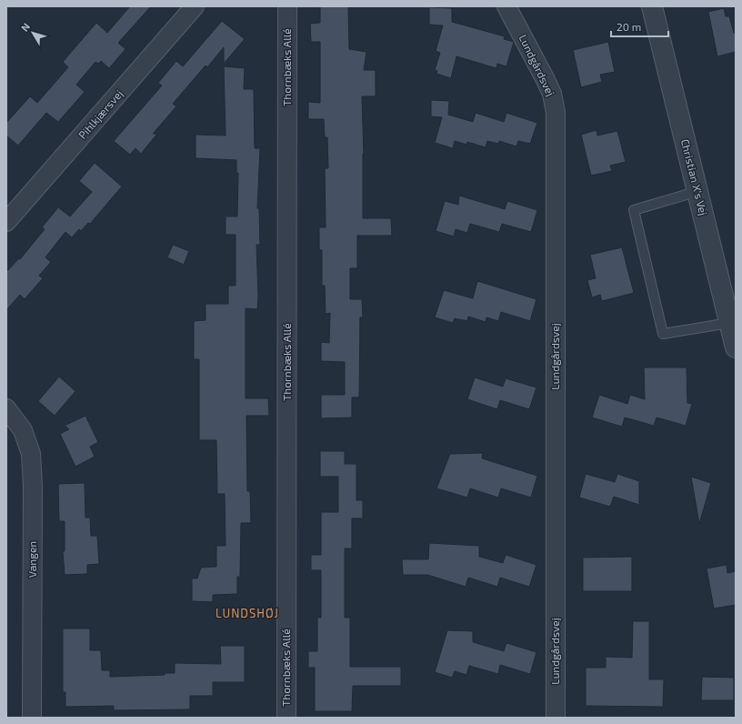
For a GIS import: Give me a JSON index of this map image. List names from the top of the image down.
{
  "streets": {
    "street": [
      "Lundgårdsvej",
      "Thornbæks Allé",
      "Pihlkjærsvej",
      "Christian X's Vej",
      "Vangen"
    ]
  },
  "districts": ["LUNDSHØJ"],
  "scale_bar": "20 m",
  "north": "top left"
}
